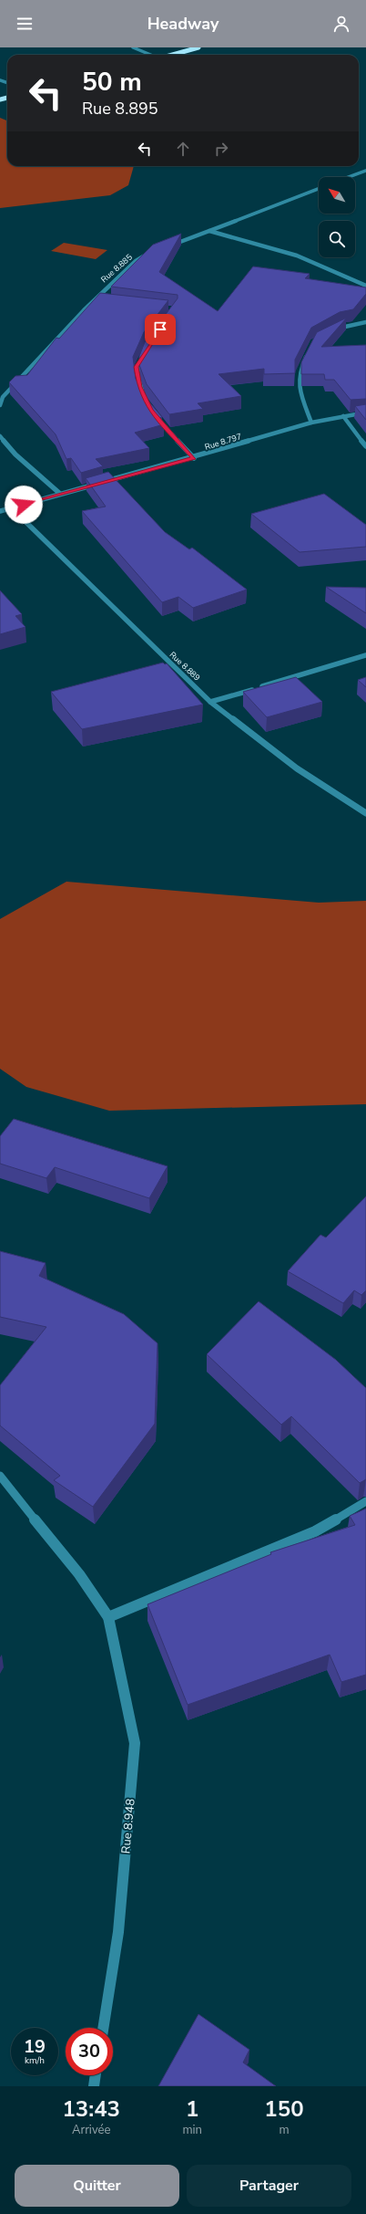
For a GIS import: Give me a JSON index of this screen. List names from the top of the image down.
{
  "streets": {
    "street": [
      "Rue 8.885",
      "Rue 8.797",
      "Rue 8.889",
      "Rue 8.948"
    ]
  },
  "crossings": [
    ["Rue 8.797", "Rue 8.889"]
  ],
  "north": "top left",
  "page": {
    "header": "Headway",
    "turn": ["50 m", "Rue 8.895"],
    "speed": "19 km/h",
    "limit": "30",
    "eta": [
      "13:43",
      "Arrivée",
      "1",
      "min",
      "150",
      "m"
    ],
    "buttons": ["Quitter", "Partager"]
  }
}
